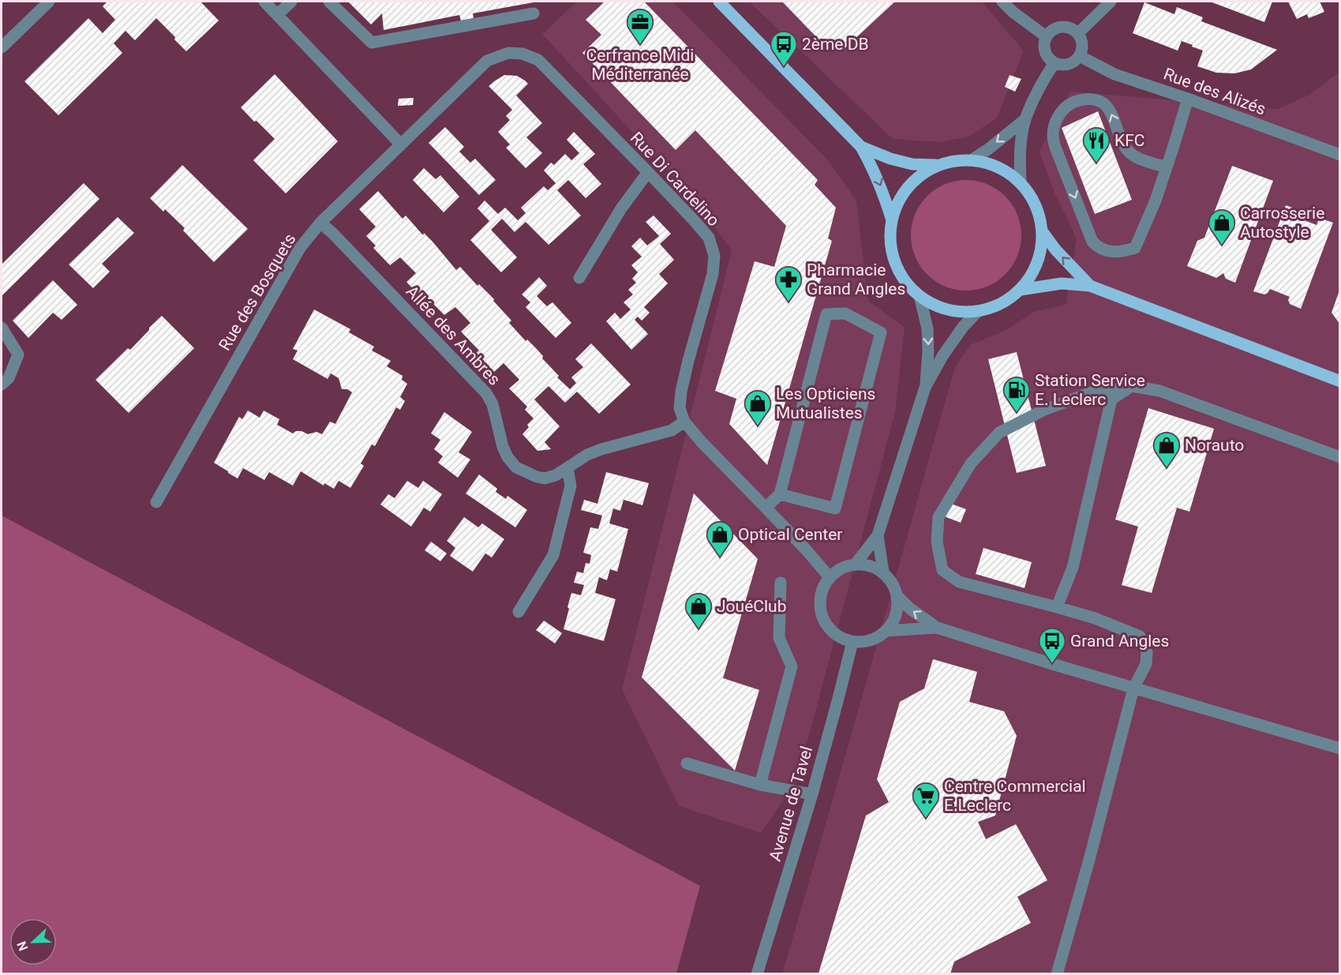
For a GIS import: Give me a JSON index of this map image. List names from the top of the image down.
{
  "streets": {
    "street": [
      "Rue des Alizés",
      "Rue Di Cardelino",
      "Rue des Bosquets",
      "Allée des Ambres",
      "Avenue de Tavel"
    ]
  },
  "crossings": [
    ["Rue Di Cardelino", "Rue des Bosquets"],
    ["Rue Di Cardelino", "Allée des Ambres"],
    ["Rue des Bosquets", "Allée des Ambres"]
  ],
  "places": {
    "office": ["Cerfrance Midi Méditerranée"],
    "bus stop": ["2ème DB", "Grand Angles"],
    "restaurant": ["KFC"],
    "shop": [
      "Carrosserie Autostyle",
      "Les Opticiens Mutualistes",
      "Norauto",
      "Optical Center",
      "JouéClub"
    ],
    "pharmacy": ["Pharmacie Grand Angles"],
    "fuel station": ["Station Service E. Leclerc"],
    "supermarket": ["Centre Commercial E.Leclerc"]
  },
  "north": "left"
}
